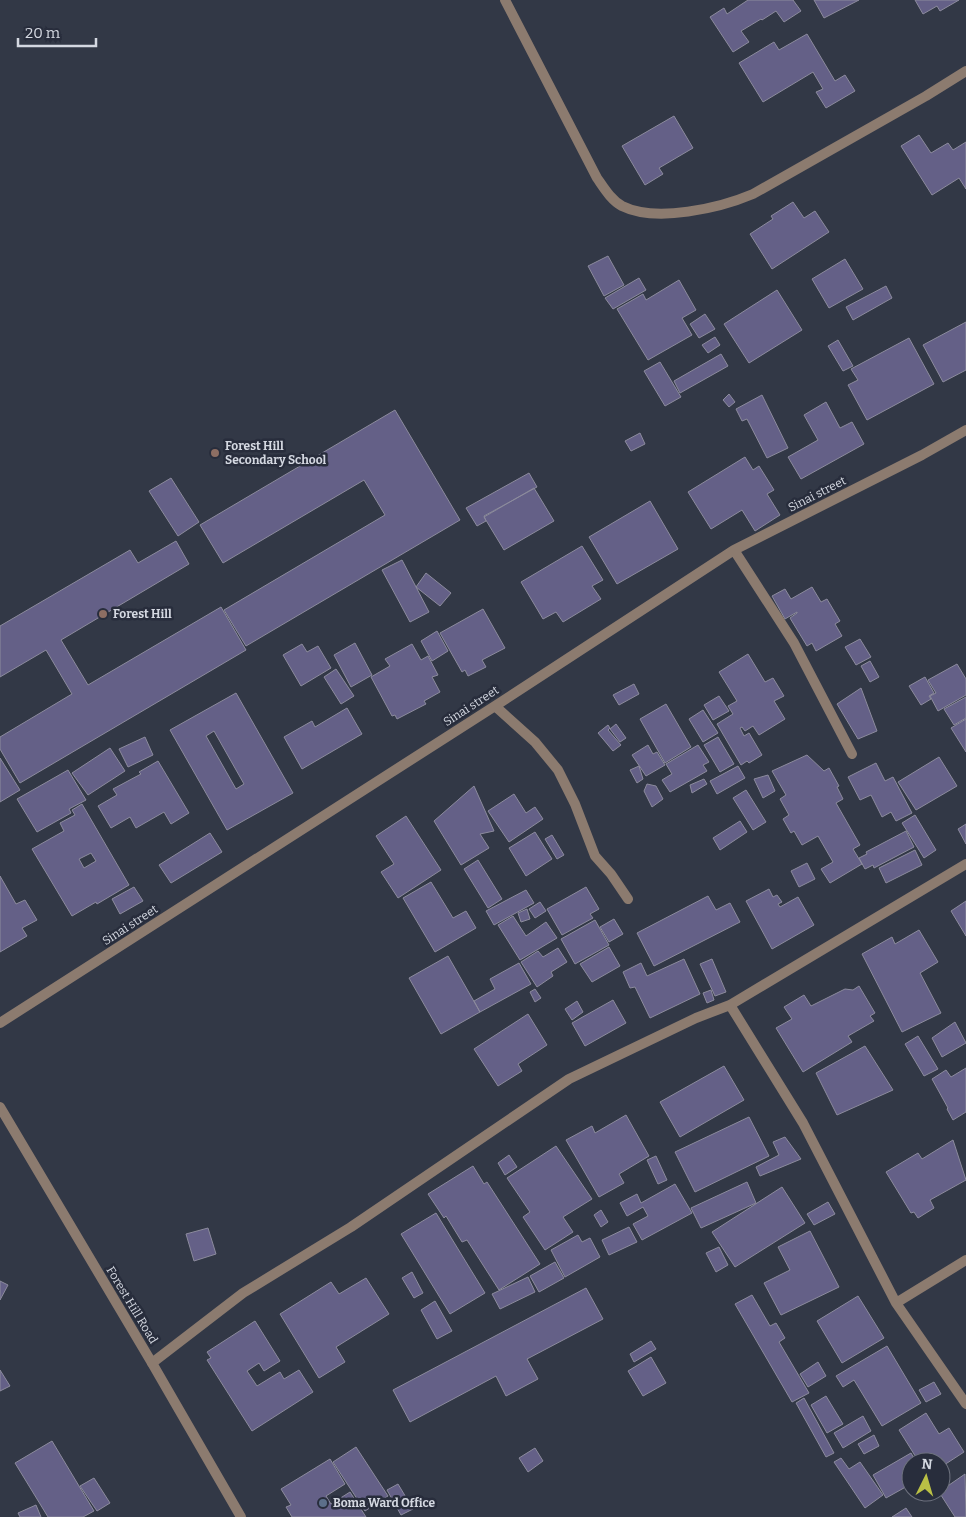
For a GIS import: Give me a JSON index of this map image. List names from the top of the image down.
{
  "streets": {
    "street": ["Sinai street", "Forest Hill Road"]
  },
  "places": ["Forest Hill Secondary School", "Forest Hill", "Boma Ward Office"],
  "scale_bar": "20 m",
  "north": "top"
}
